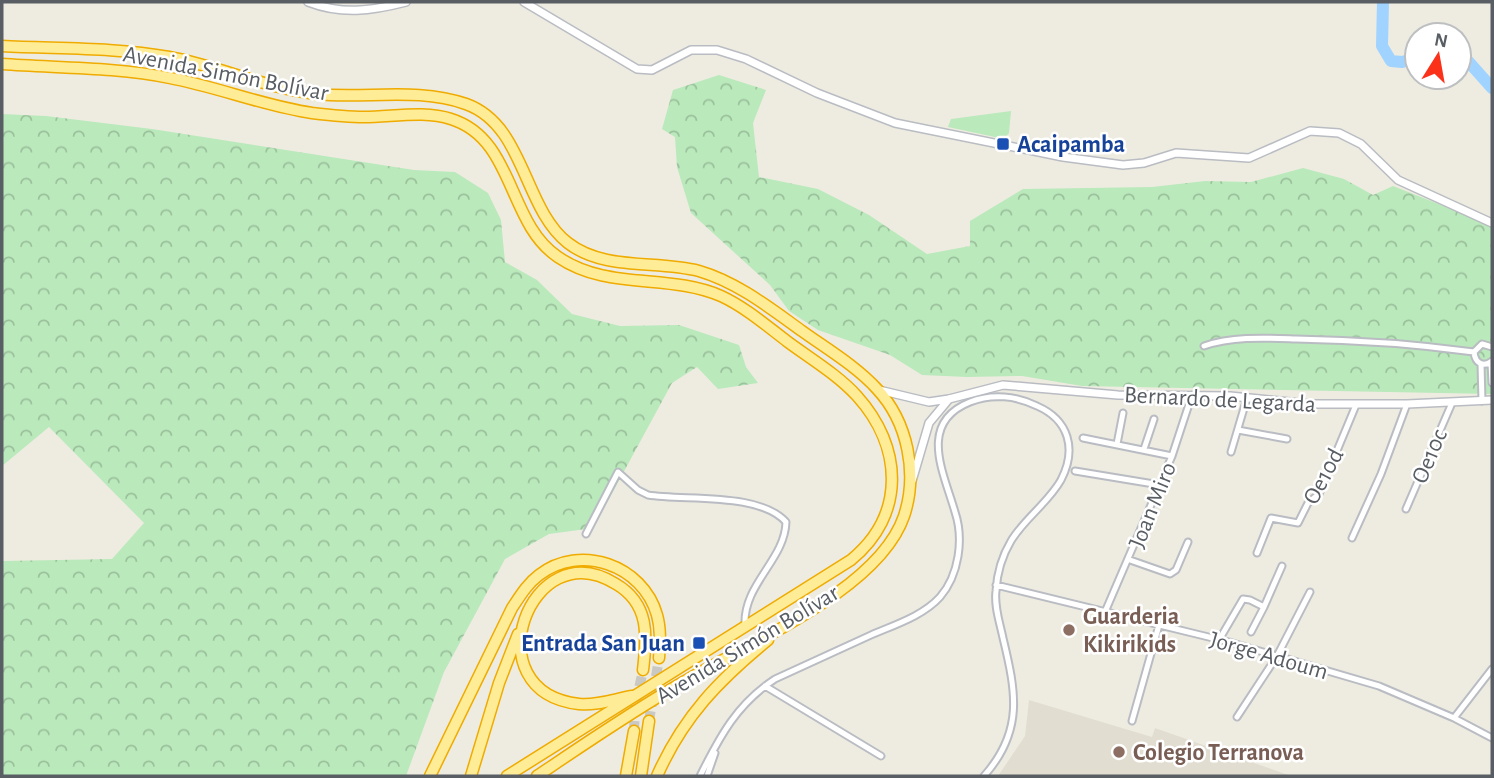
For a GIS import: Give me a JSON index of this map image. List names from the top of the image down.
{
  "streets": {
    "highway": ["Avenida Simón Bolívar"],
    "street": [
      "Bernardo de Legarda",
      "Oe10c",
      "Oe10d",
      "Joan Miro",
      "Jorge Adoum"
    ]
  },
  "crossings": [
    ["Avenida Simón Bolívar", "Bernardo de Legarda"],
    ["Bernardo de Legarda", "Oe10c"],
    ["Bernardo de Legarda", "Oe10d"],
    ["Bernardo de Legarda", "Joan Miro"],
    ["Joan Miro", "Jorge Adoum"]
  ],
  "places": {
    "transit": ["Acaipamba", "Entrada San Juan"],
    "other": ["Guarderia Kikirikids", "Colegio Terranova"]
  },
  "north": "top"
}
